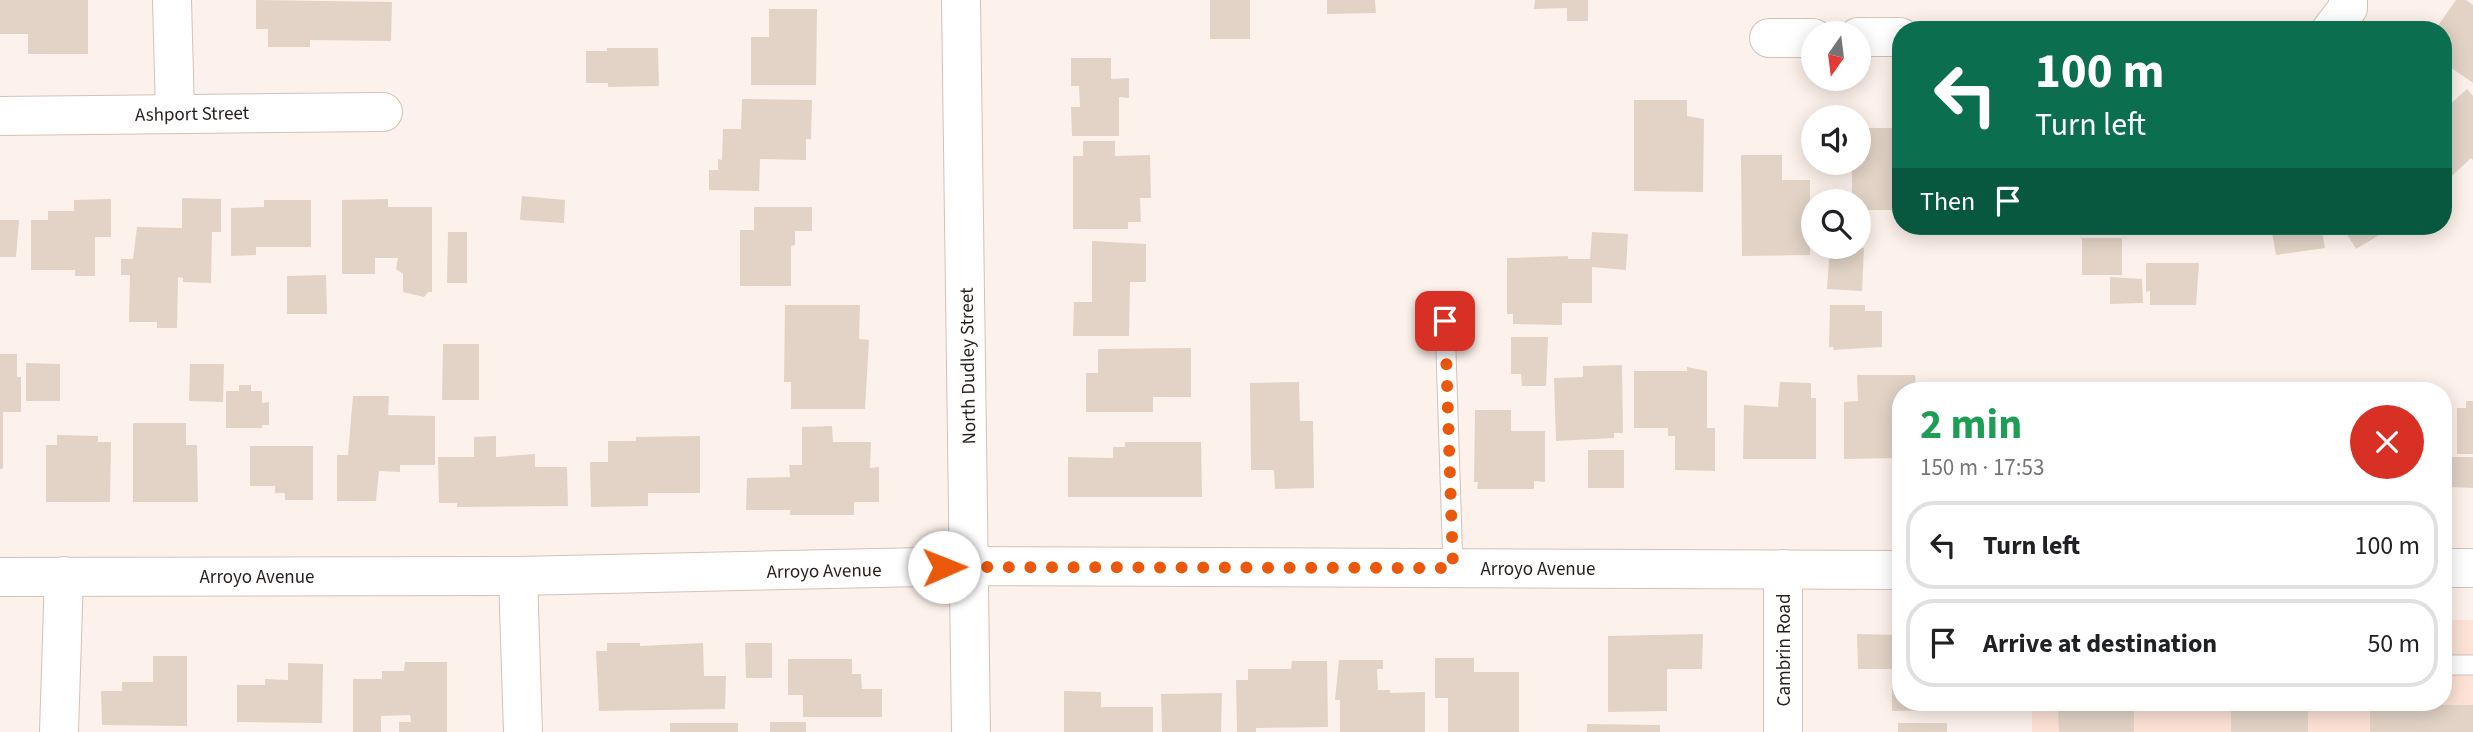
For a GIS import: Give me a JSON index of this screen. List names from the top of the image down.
{
  "streets": {
    "street": [
      "Ashport Street",
      "North Dudley Street",
      "Arroyo Avenue",
      "Cambrin Road"
    ]
  },
  "crossings": [
    ["North Dudley Street", "Arroyo Avenue"],
    ["Arroyo Avenue", "Cambrin Road"]
  ],
  "north": "bottom",
  "page": {
    "turn": ["100 m", "Turn left"],
    "then": "Then",
    "heading": ["2 min", "150 m · 17:53"],
    "list": [
      {
        "name": "Turn left",
        "value": "100 m"
      },
      {
        "name": "Arrive at destination",
        "value": "50 m"
      }
    ]
  }
}
